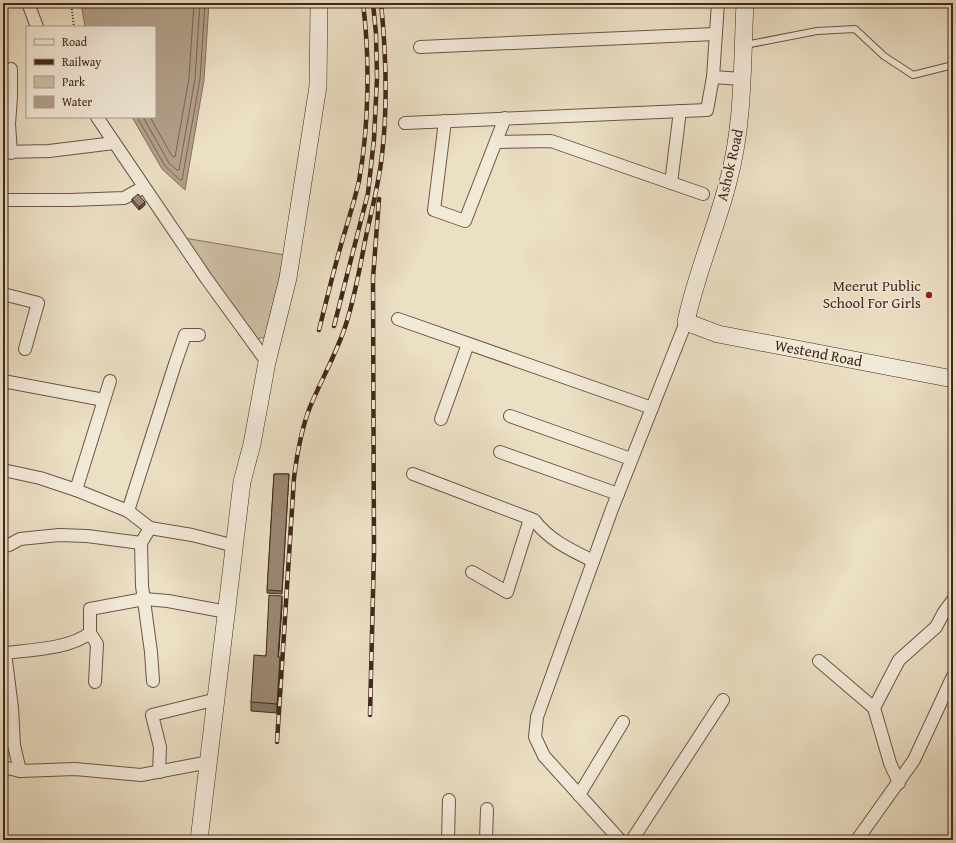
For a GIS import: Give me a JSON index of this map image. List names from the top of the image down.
{
  "streets": {
    "street": ["Ashok Road", "Westend Road"]
  },
  "crossings": [
    ["Ashok Road", "Westend Road"]
  ],
  "places": ["Meerut Public School For Girls"],
  "legend": [
    "Road",
    "Railway",
    "Park",
    "Water"
  ]
}
